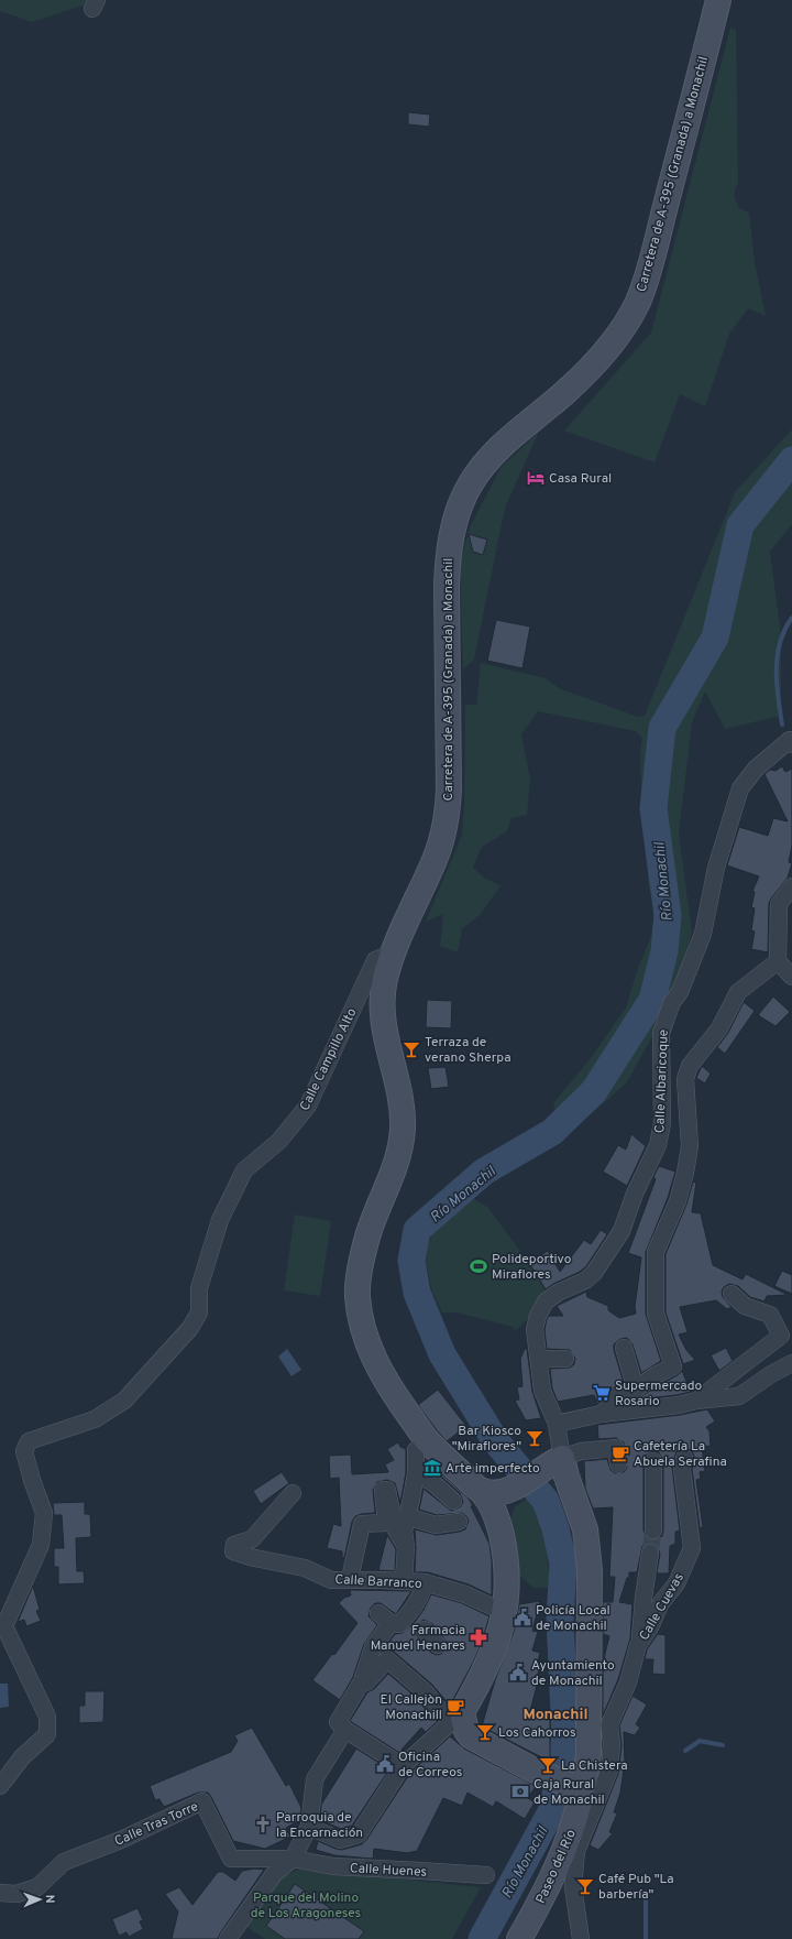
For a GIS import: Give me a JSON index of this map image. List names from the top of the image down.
{
  "streets": {
    "street": [
      "Carretera de A-395 (Granada) a Monachil",
      "Calle Campillo Alto",
      "Calle Albaricoque",
      "Calle Barranco",
      "Calle Cuevas",
      "Calle Tras Torre",
      "Paseo del Río",
      "Calle Huenes"
    ]
  },
  "crossings": [
    ["Carretera de A-395 (Granada) a Monachil", "Calle Campillo Alto"],
    ["Calle Albaricoque", "Paseo del Río"],
    ["Calle Cuevas", "Paseo del Río"],
    ["Calle Tras Torre", "Calle Huenes"]
  ],
  "districts": ["Monachil"],
  "water": ["Río Monachil"],
  "parks": ["Parque del Molino de Los Aragoneses"],
  "places": {
    "hotel": ["Casa Rural"],
    "bar": [
      "Terraza de verano Sherpa",
      "Bar Kiosco \"Miraflores\"",
      "Los Cahorros",
      "La Chistera",
      "Café Pub \"La barbería\""
    ],
    "sports": ["Polideportivo Miraflores"],
    "supermarket": ["Supermercado Rosario"],
    "cafe": ["Cafetería La Abuela Serafina", "El Callejòn Monachill"],
    "museum": ["Arte imperfecto"],
    "public building": ["Policía Local de Monachil", "Ayuntamiento de Monachil", "Oficina de Correos"],
    "pharmacy": ["Farmacia Manuel Henares"],
    "bank": ["Caja Rural de Monachil"],
    "church": ["Parroquia de la Encarnación"]
  },
  "north": "right"
}
